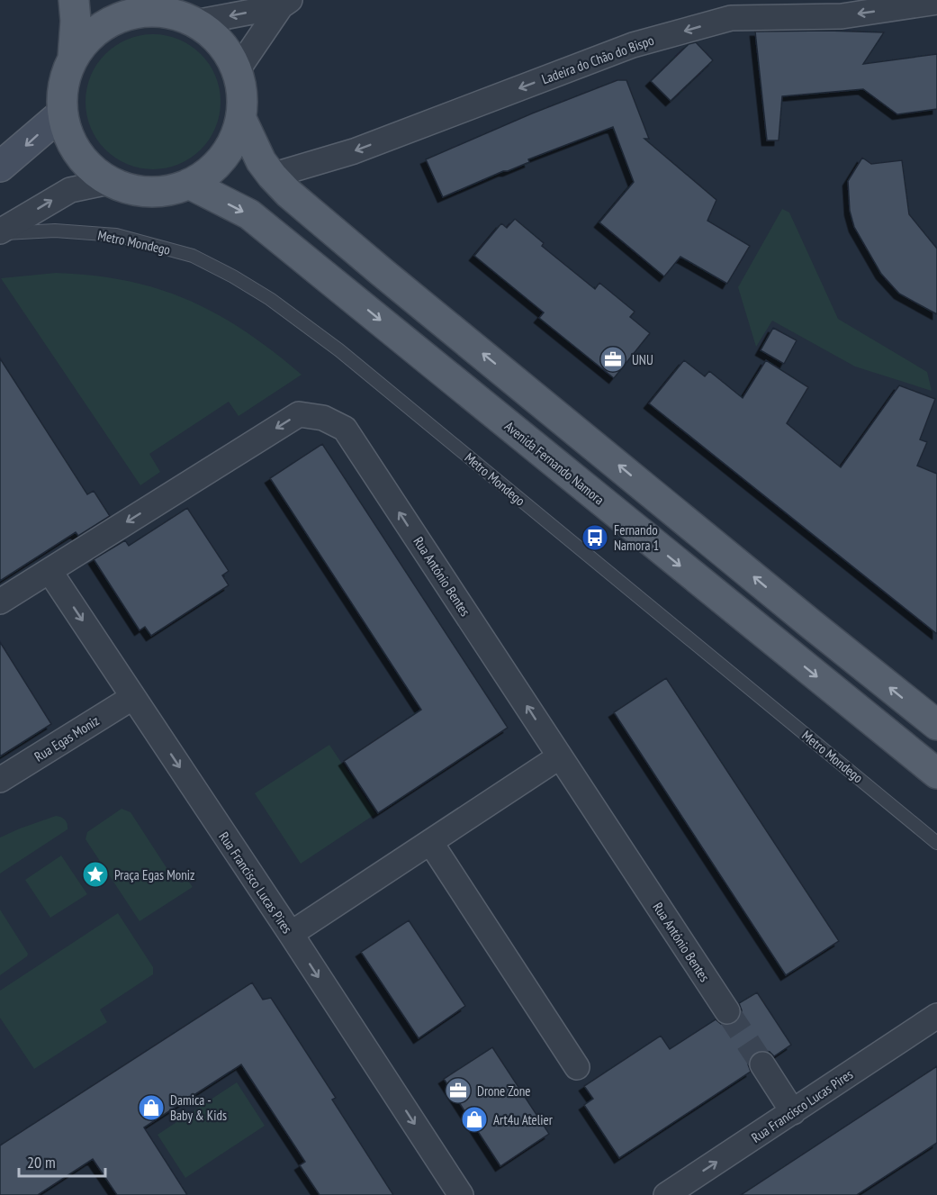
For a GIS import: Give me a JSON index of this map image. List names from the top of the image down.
{
  "streets": {
    "main road": ["Avenida Fernando Namora"],
    "street": [
      "Ladeira do Chão do Bispo",
      "Rua António Bentes",
      "Rua Egas Moniz",
      "Rua Francisco Lucas Pires"
    ],
    "lane": ["Metro Mondego"]
  },
  "crossings": [
    ["Rua António Bentes", "Rua Francisco Lucas Pires"],
    ["Rua Egas Moniz", "Rua Francisco Lucas Pires"]
  ],
  "one_way": ["Ladeira do Chão do Bispo"],
  "places": {
    "office": ["UNU", "Drone Zone"],
    "bus stop": ["Fernando Namora 1"],
    "place": ["Praça Egas Moniz"],
    "shop": ["Damica - Baby & Kids", "Art4u Atelier"]
  },
  "scale_bar": "20 m"
}
